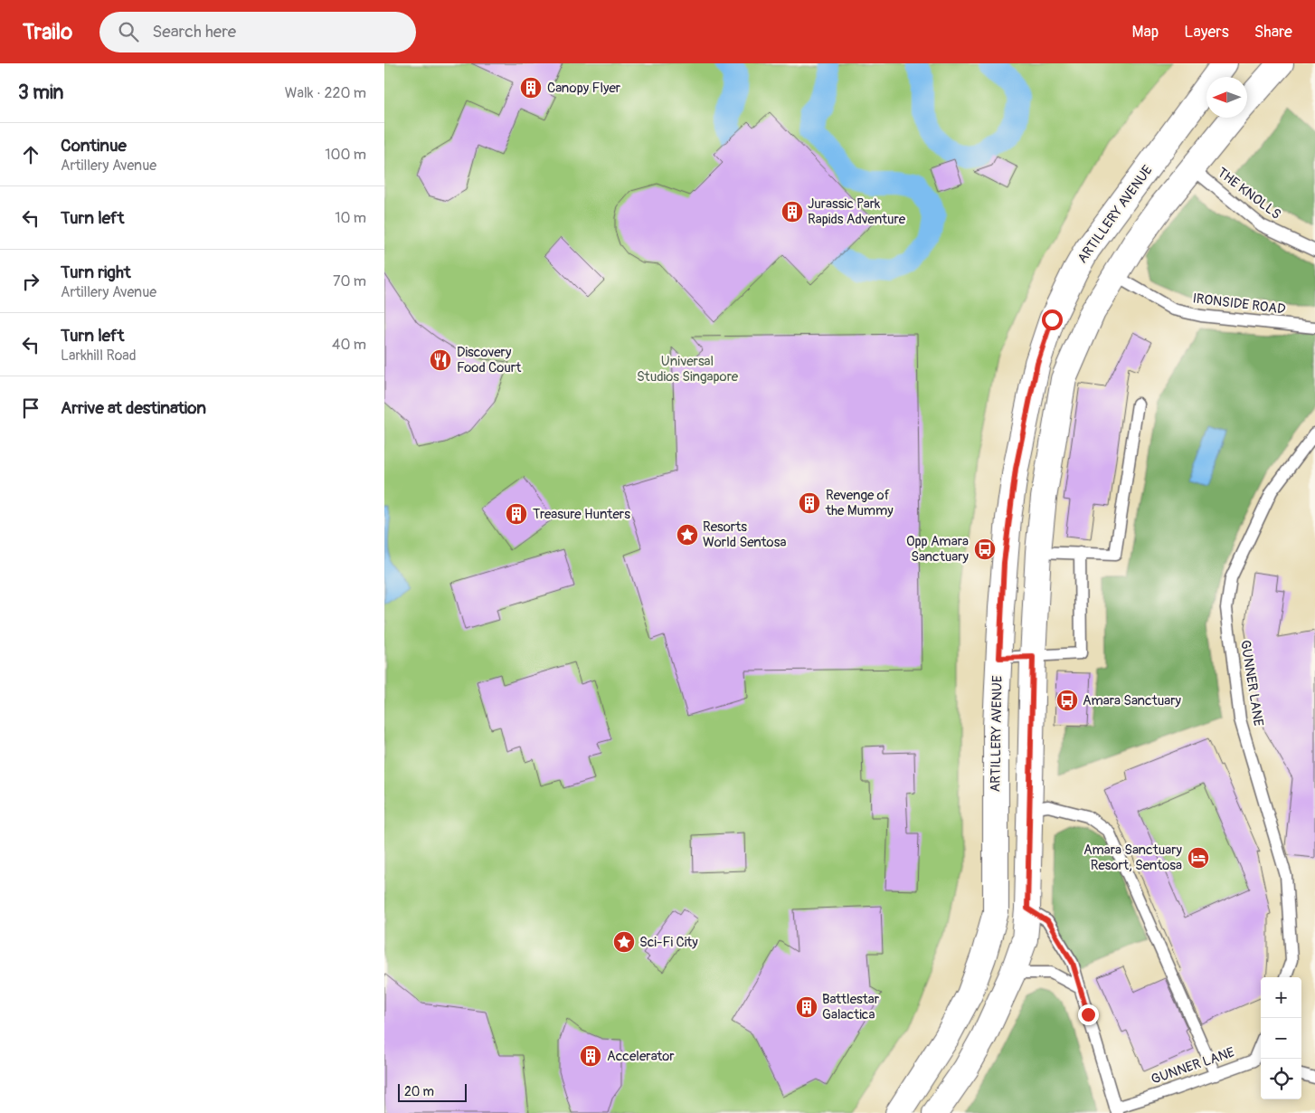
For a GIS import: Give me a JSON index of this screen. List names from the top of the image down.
{
  "streets": {
    "street": ["ARTILLERY AVENUE"],
    "lane": ["THE KNOLLS", "IRONSIDE ROAD", "GUNNER LANE"]
  },
  "parks": ["Universal Studios Singapore"],
  "places": {
    "building": [
      "Canopy Flyer",
      "Jurassic Park Rapids Adventure",
      "Revenge of the Mummy",
      "Treasure Hunters",
      "Battlestar Galactica",
      "Accelerator"
    ],
    "restaurant": ["Discovery Food Court"],
    "place": ["Resorts World Sentosa", "Sci-Fi City"],
    "bus stop": ["Opp Amara Sanctuary", "Amara Sanctuary"],
    "hotel": ["Amara Sanctuary Resort, Sentosa"]
  },
  "scale_bar": "20 m",
  "north": "left",
  "page": {
    "header": "Trailo",
    "search": "Search here",
    "nav": ["Map", "Layers", "Share"],
    "heading": ["3 min", "Walk · 220 m"],
    "list": [
      ["Continue", "Artillery Avenue", "100 m"],
      ["Turn left", "10 m"],
      ["Turn right", "Artillery Avenue", "70 m"],
      ["Turn left", "Larkhill Road", "40 m"],
      "Arrive at destination"
    ],
    "map_buttons": ["+", "−"],
    "scale": "20 m"
  }
}
